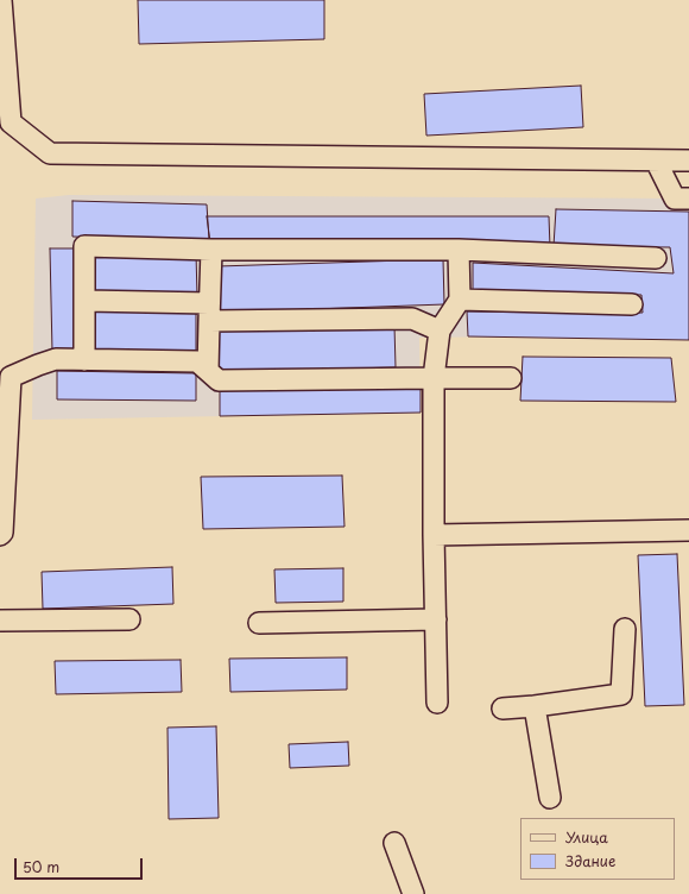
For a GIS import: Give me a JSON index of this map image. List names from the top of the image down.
{
  "legend": ["Улица", "Здание"],
  "scale_bar": "50 m"
}
